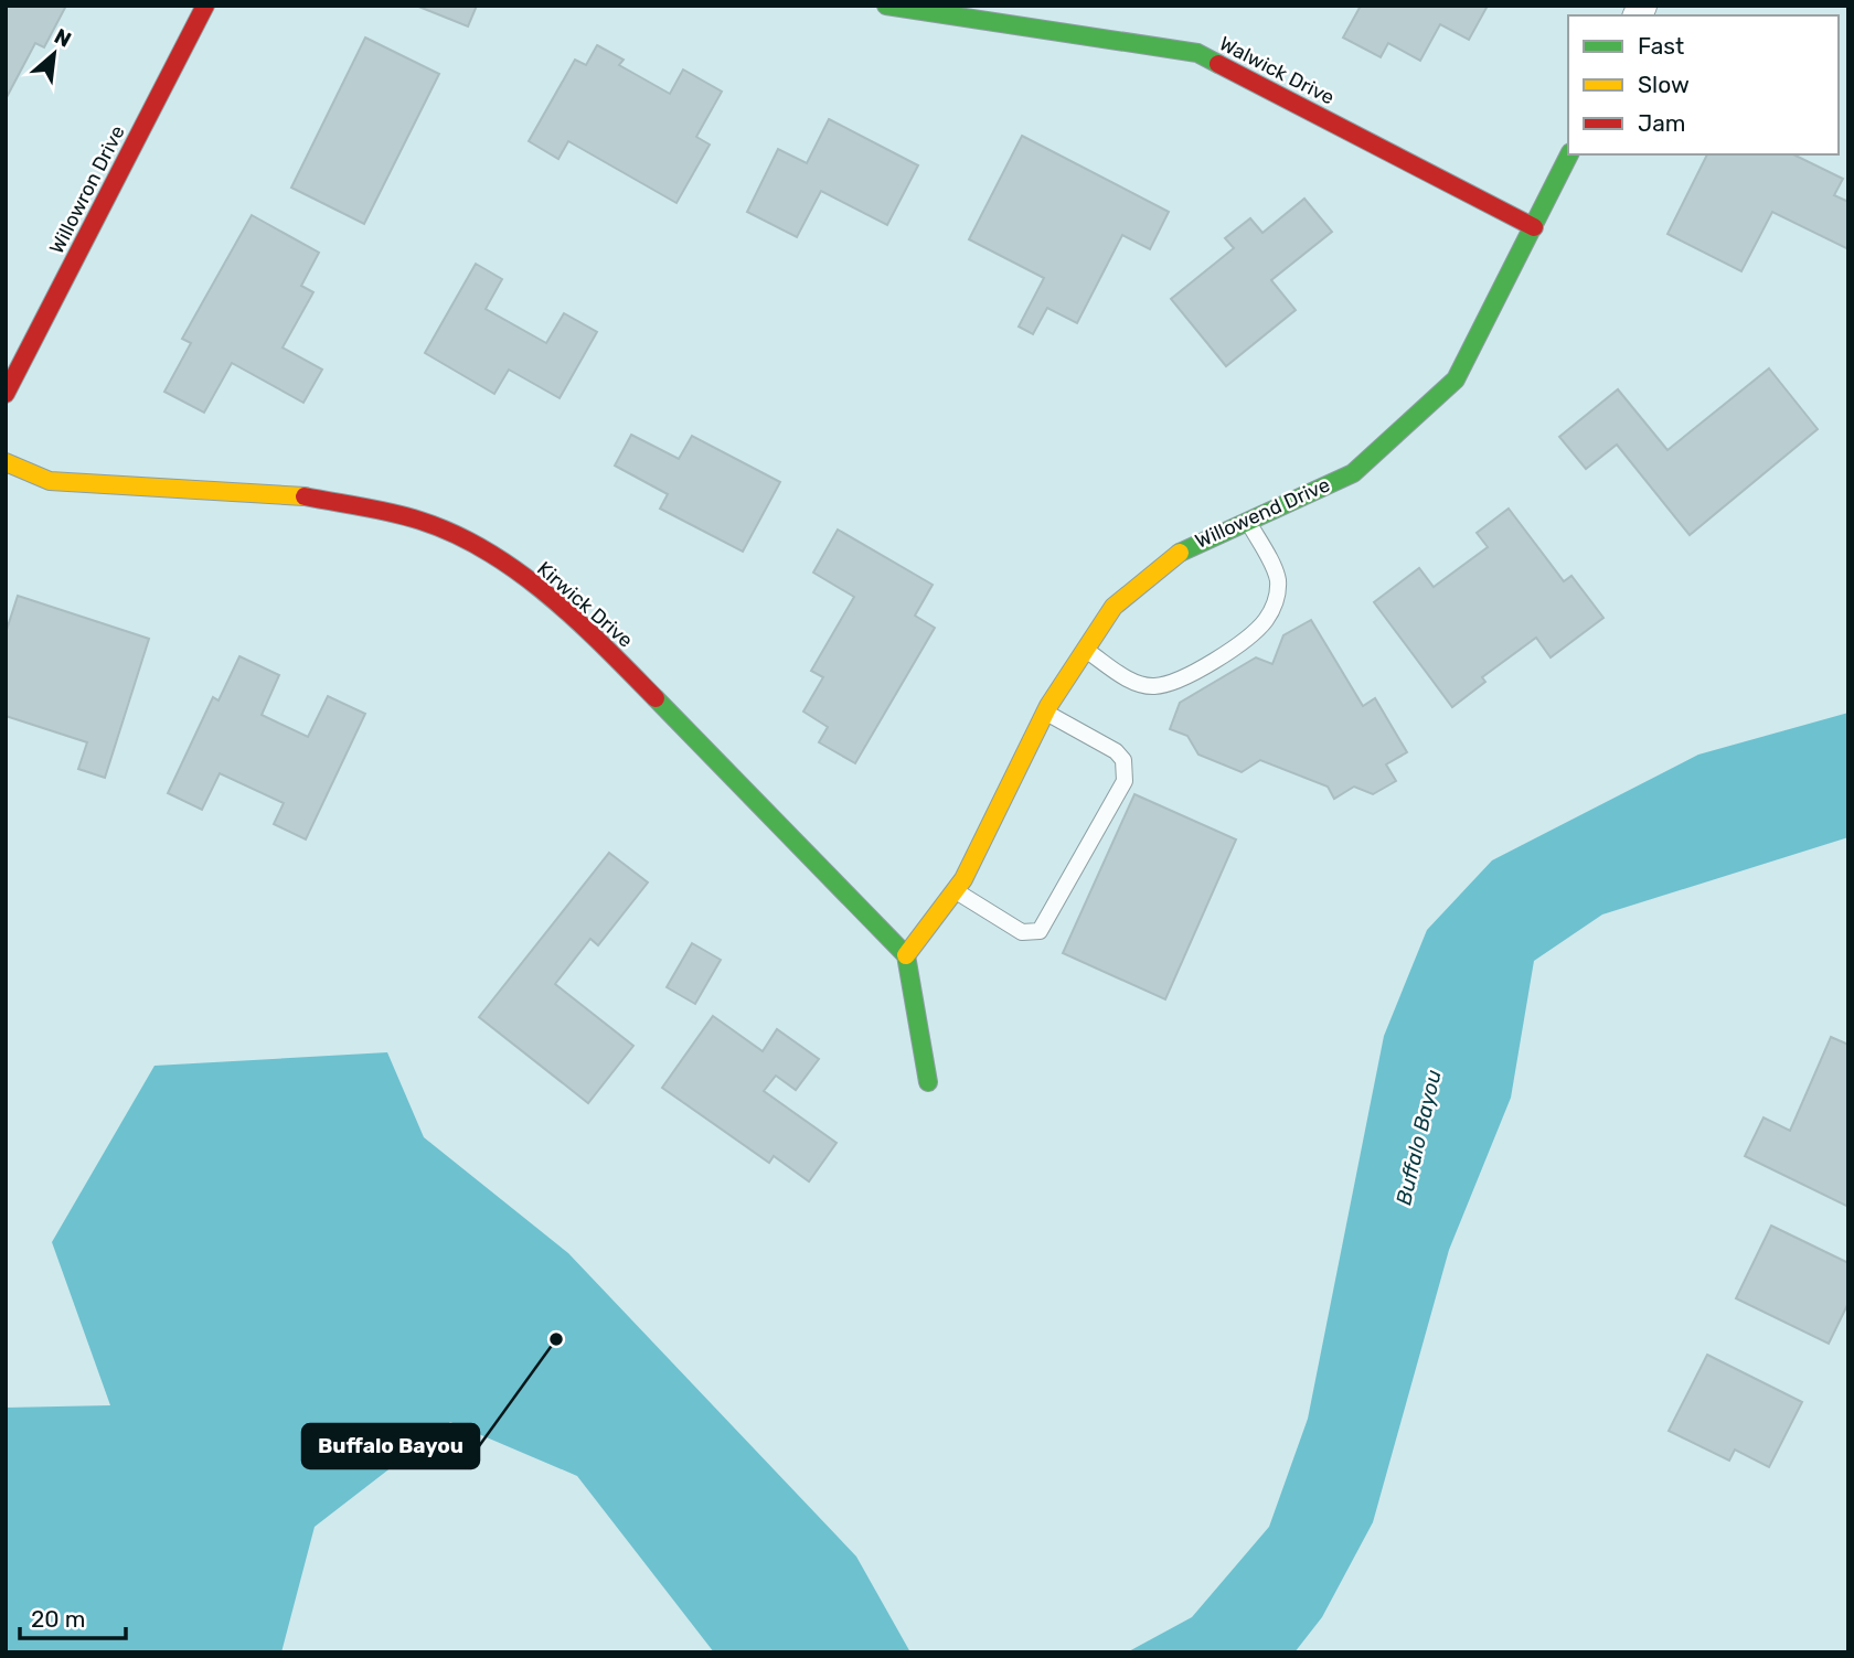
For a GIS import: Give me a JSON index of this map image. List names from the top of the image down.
{
  "streets": {
    "street": [
      "Walwick Drive",
      "Willowron Drive",
      "Willowend Drive",
      "Kirwick Drive"
    ]
  },
  "crossings": [
    ["Walwick Drive", "Willowend Drive"],
    ["Willowend Drive", "Kirwick Drive"]
  ],
  "water": ["Buffalo Bayou"],
  "places": ["Buffalo Bayou"],
  "legend": ["Fast", "Slow", "Jam"],
  "scale_bar": "20 m",
  "north": "top right"
}
